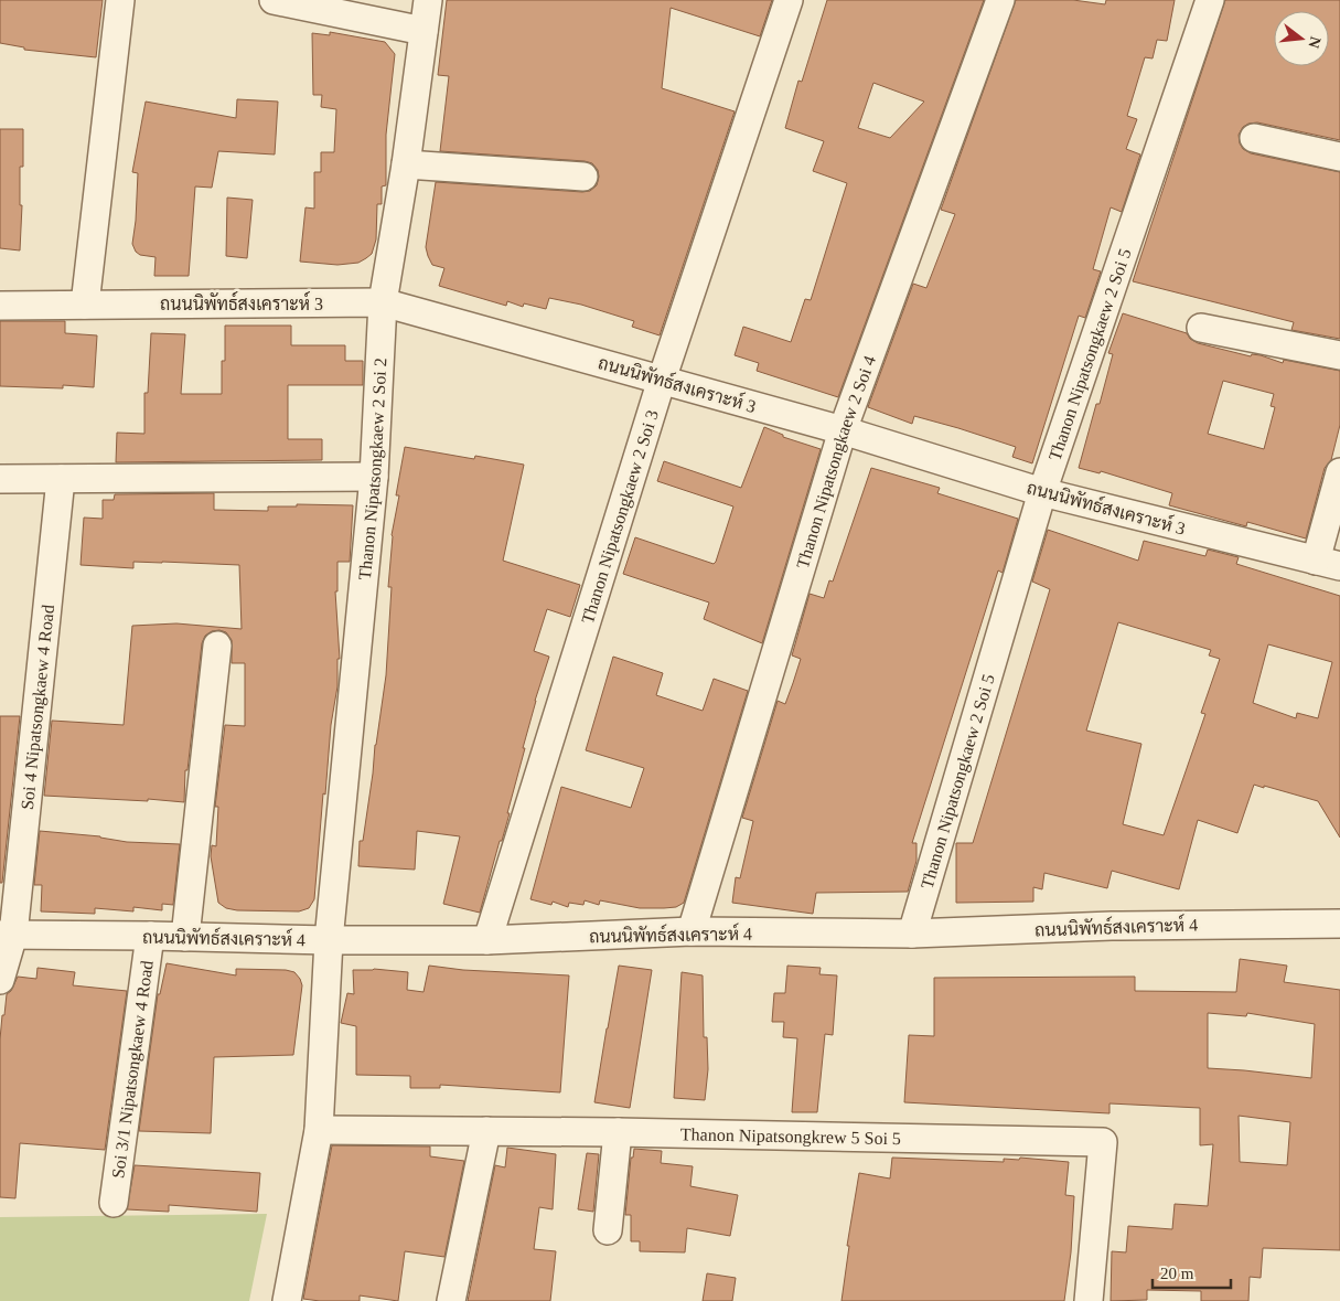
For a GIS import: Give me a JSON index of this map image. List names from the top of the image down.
{
  "streets": {
    "street": [
      "ถนนนิพัทธ์สงเคราะห์ 3",
      "Thanon Nipatsongkaew 2 Soi 5",
      "Thanon Nipatsongkaew 2 Soi 4",
      "Thanon Nipatsongkaew 2 Soi 2",
      "Thanon Nipatsongkaew 2 Soi 3",
      "Soi 4 Nipatsongkaew 4 Road",
      "ถนนนิพัทธ์สงเคราะห์ 4",
      "Soi 3/1 Nipatsongkaew 4 Road",
      "Thanon Nipatsongkrew 5 Soi 5"
    ]
  },
  "crossings": [
    ["ถนนนิพัทธ์สงเคราะห์ 3", "Thanon Nipatsongkaew 2 Soi 5"],
    ["ถนนนิพัทธ์สงเคราะห์ 3", "Thanon Nipatsongkaew 2 Soi 4"],
    ["ถนนนิพัทธ์สงเคราะห์ 3", "Thanon Nipatsongkaew 2 Soi 2"],
    ["ถนนนิพัทธ์สงเคราะห์ 3", "Thanon Nipatsongkaew 2 Soi 3"],
    ["Thanon Nipatsongkaew 2 Soi 5", "ถนนนิพัทธ์สงเคราะห์ 4"],
    ["Thanon Nipatsongkaew 2 Soi 4", "ถนนนิพัทธ์สงเคราะห์ 4"],
    ["Thanon Nipatsongkaew 2 Soi 2", "ถนนนิพัทธ์สงเคราะห์ 4"],
    ["Thanon Nipatsongkaew 2 Soi 2", "Thanon Nipatsongkrew 5 Soi 5"],
    ["Thanon Nipatsongkaew 2 Soi 3", "ถนนนิพัทธ์สงเคราะห์ 4"],
    ["Soi 4 Nipatsongkaew 4 Road", "ถนนนิพัทธ์สงเคราะห์ 4"],
    ["ถนนนิพัทธ์สงเคราะห์ 4", "Soi 3/1 Nipatsongkaew 4 Road"]
  ],
  "scale_bar": "20 m",
  "north": "right"
}
